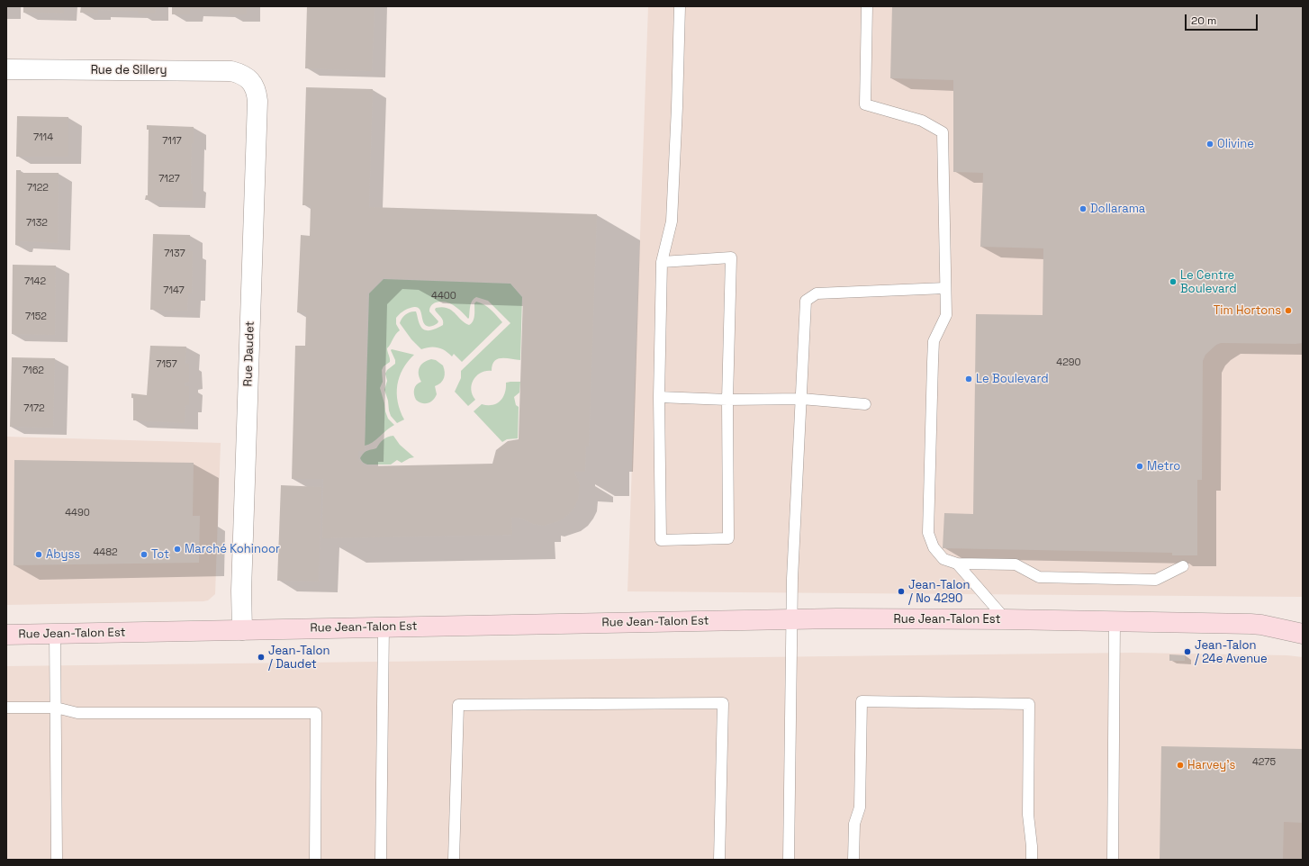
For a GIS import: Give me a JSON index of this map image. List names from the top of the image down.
{
  "streets": {
    "main road": ["Rue Jean-Talon Est"],
    "street": ["Rue de Sillery", "Rue Daudet"]
  },
  "crossings": [
    ["Rue de Sillery", "Rue Daudet"],
    ["Rue Daudet", "Rue Jean-Talon Est"]
  ],
  "places": [
    "Olivine",
    "Dollarama",
    "Le Centre Boulevard",
    "Tim Hortons",
    "Le Boulevard",
    "Metro",
    "Marché Kohinoor",
    "Abyss",
    "Tot",
    "Jean-Talon / No 4290",
    "Jean-Talon / 24e Avenue",
    "Jean-Talon / Daudet",
    "Harvey's"
  ],
  "house_numbers": [
    "7114",
    "7117",
    "7127",
    "7122",
    "7132",
    "7137",
    "7142",
    "7147",
    "4400",
    "7152",
    "4290",
    "7157",
    "7162",
    "7172",
    "4490",
    "4482",
    "4275"
  ],
  "scale_bar": "20 m"
}
